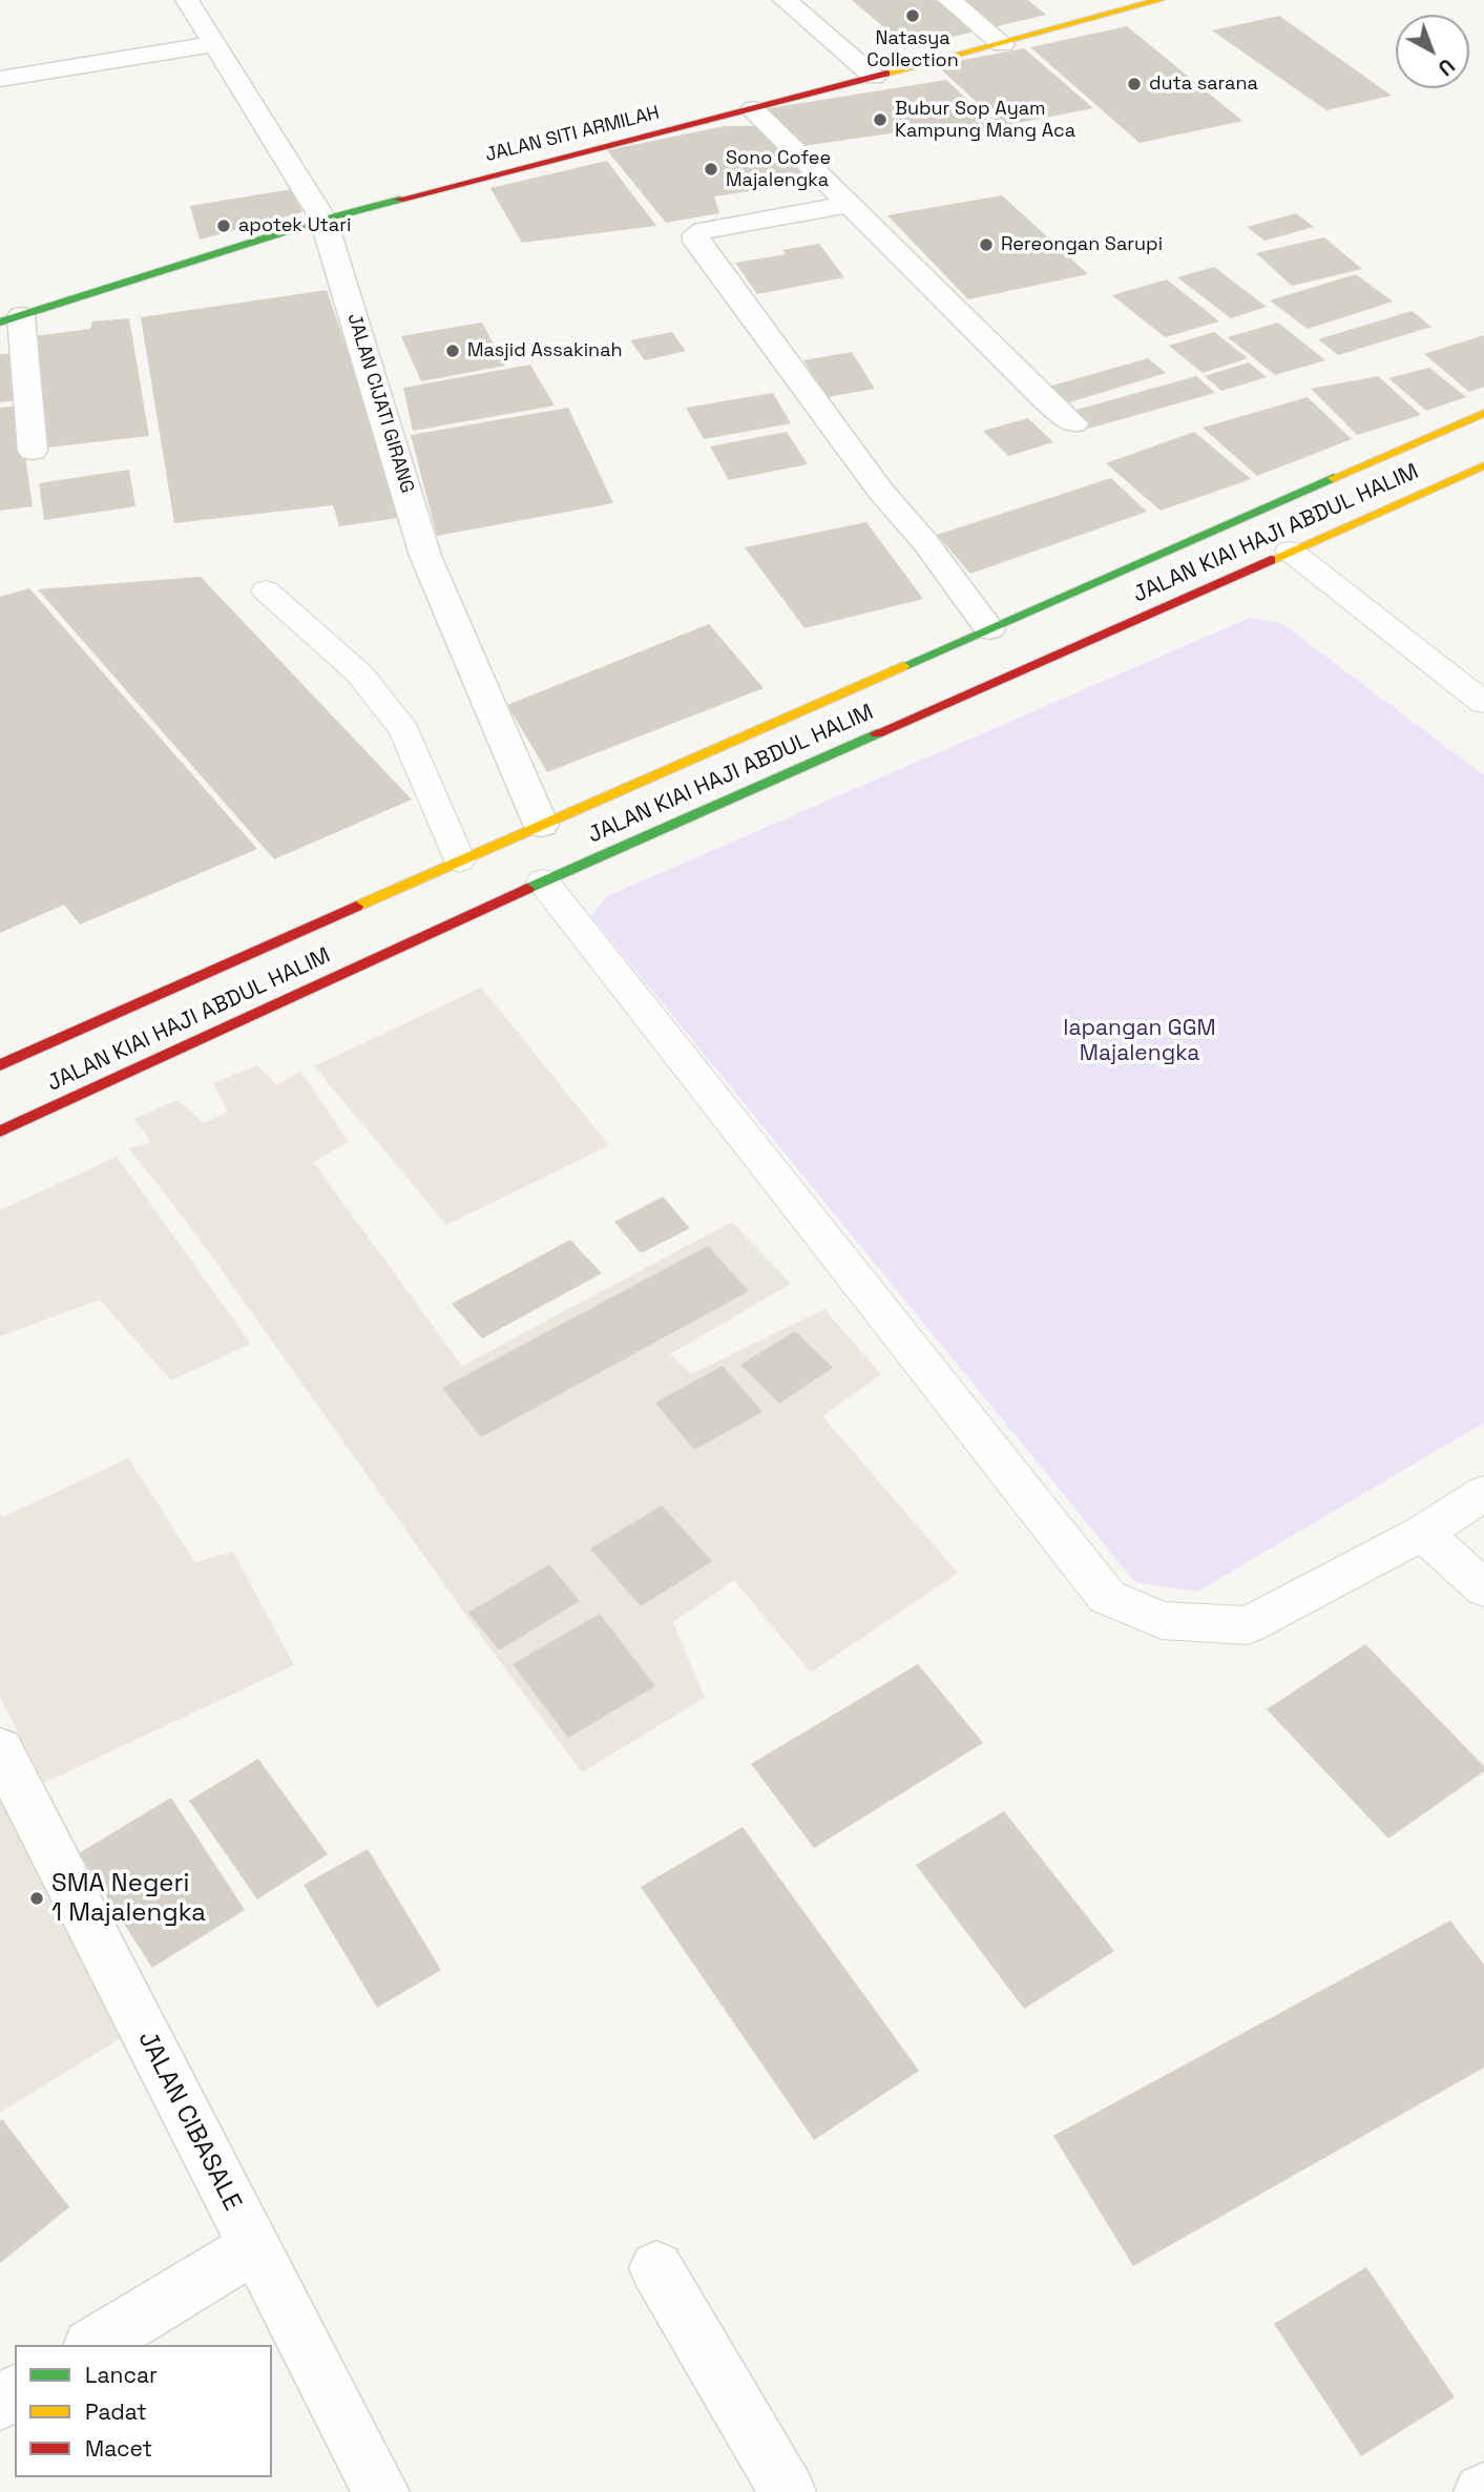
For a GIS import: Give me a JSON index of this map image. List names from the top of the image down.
{
  "streets": {
    "main road": ["JALAN SITI ARMILAH", "JALAN KIAI HAJI ABDUL HALIM"],
    "street": ["JALAN CIJATI GIRANG", "JALAN CIBASALE"]
  },
  "crossings": [
    ["JALAN SITI ARMILAH", "JALAN CIJATI GIRANG"],
    ["JALAN CIJATI GIRANG", "JALAN KIAI HAJI ABDUL HALIM"]
  ],
  "parks": ["lapangan GGM Majalengka"],
  "places": [
    "Natasya Collection",
    "duta sarana",
    "Bubur Sop Ayam Kampung Mang Aca",
    "Sono Cofee Majalengka",
    "apotek Utari",
    "Rereongan Sarupi",
    "Masjid Assakinah",
    "SMA Negeri 1 Majalengka"
  ],
  "legend": ["Lancar", "Padat", "Macet"],
  "north": "bottom right"
}
